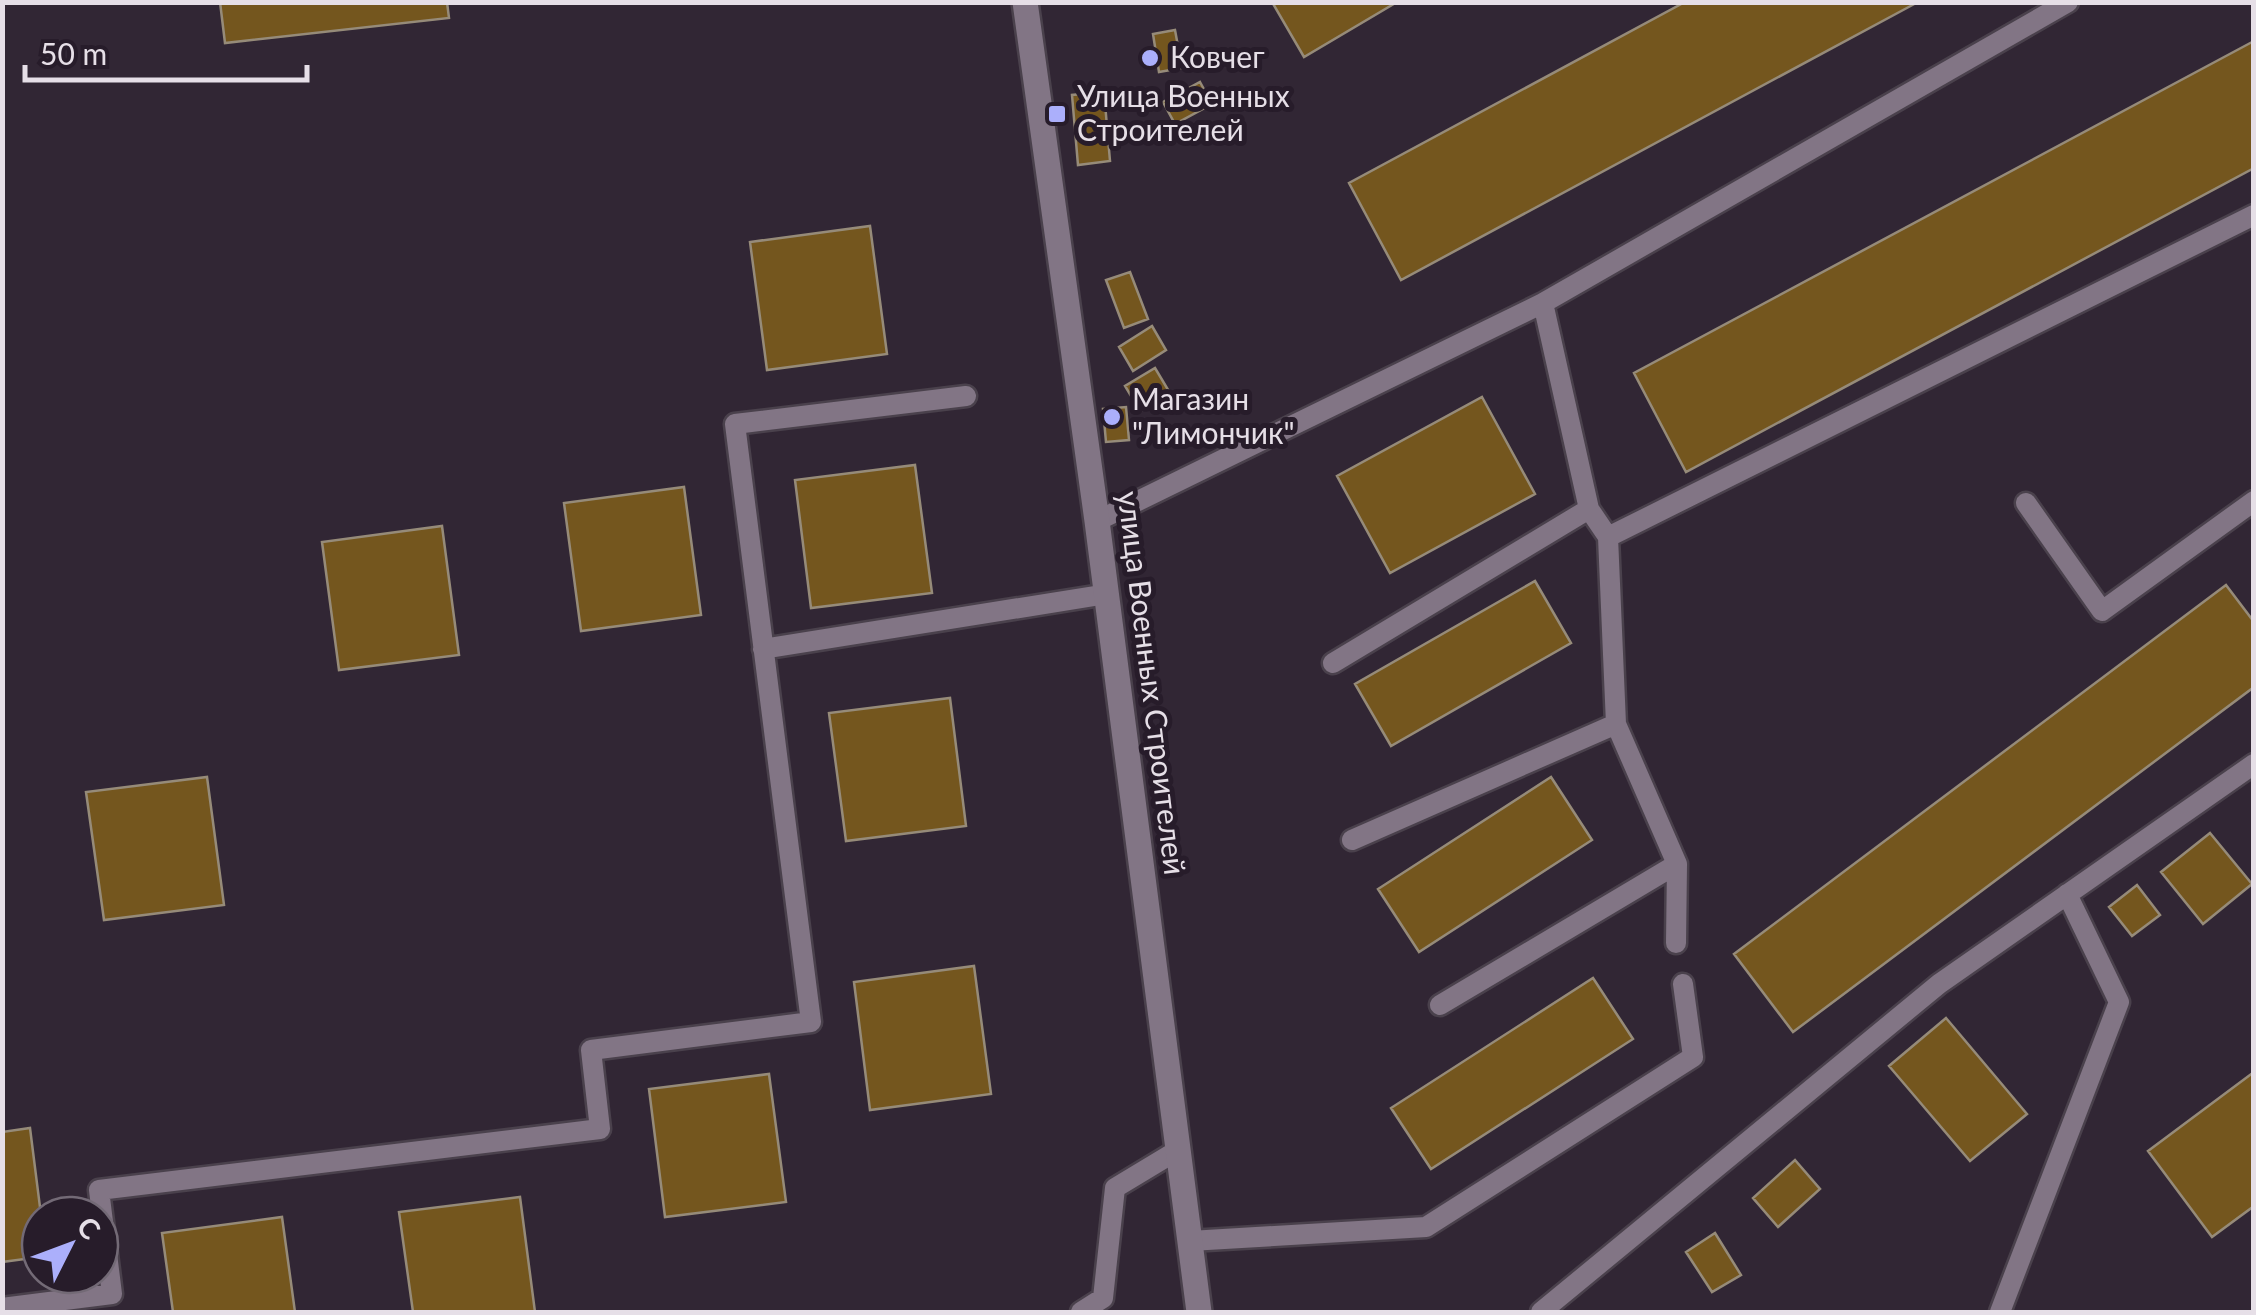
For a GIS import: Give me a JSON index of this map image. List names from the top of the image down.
{
  "streets": {
    "main road": ["улица Военных Строителей"]
  },
  "places": {
    "other": ["Ковчег", "Магазин \"Лимончик\""],
    "transit": ["Улица Военных Строителей"]
  },
  "scale_bar": "50 m",
  "north": "top right"
}
